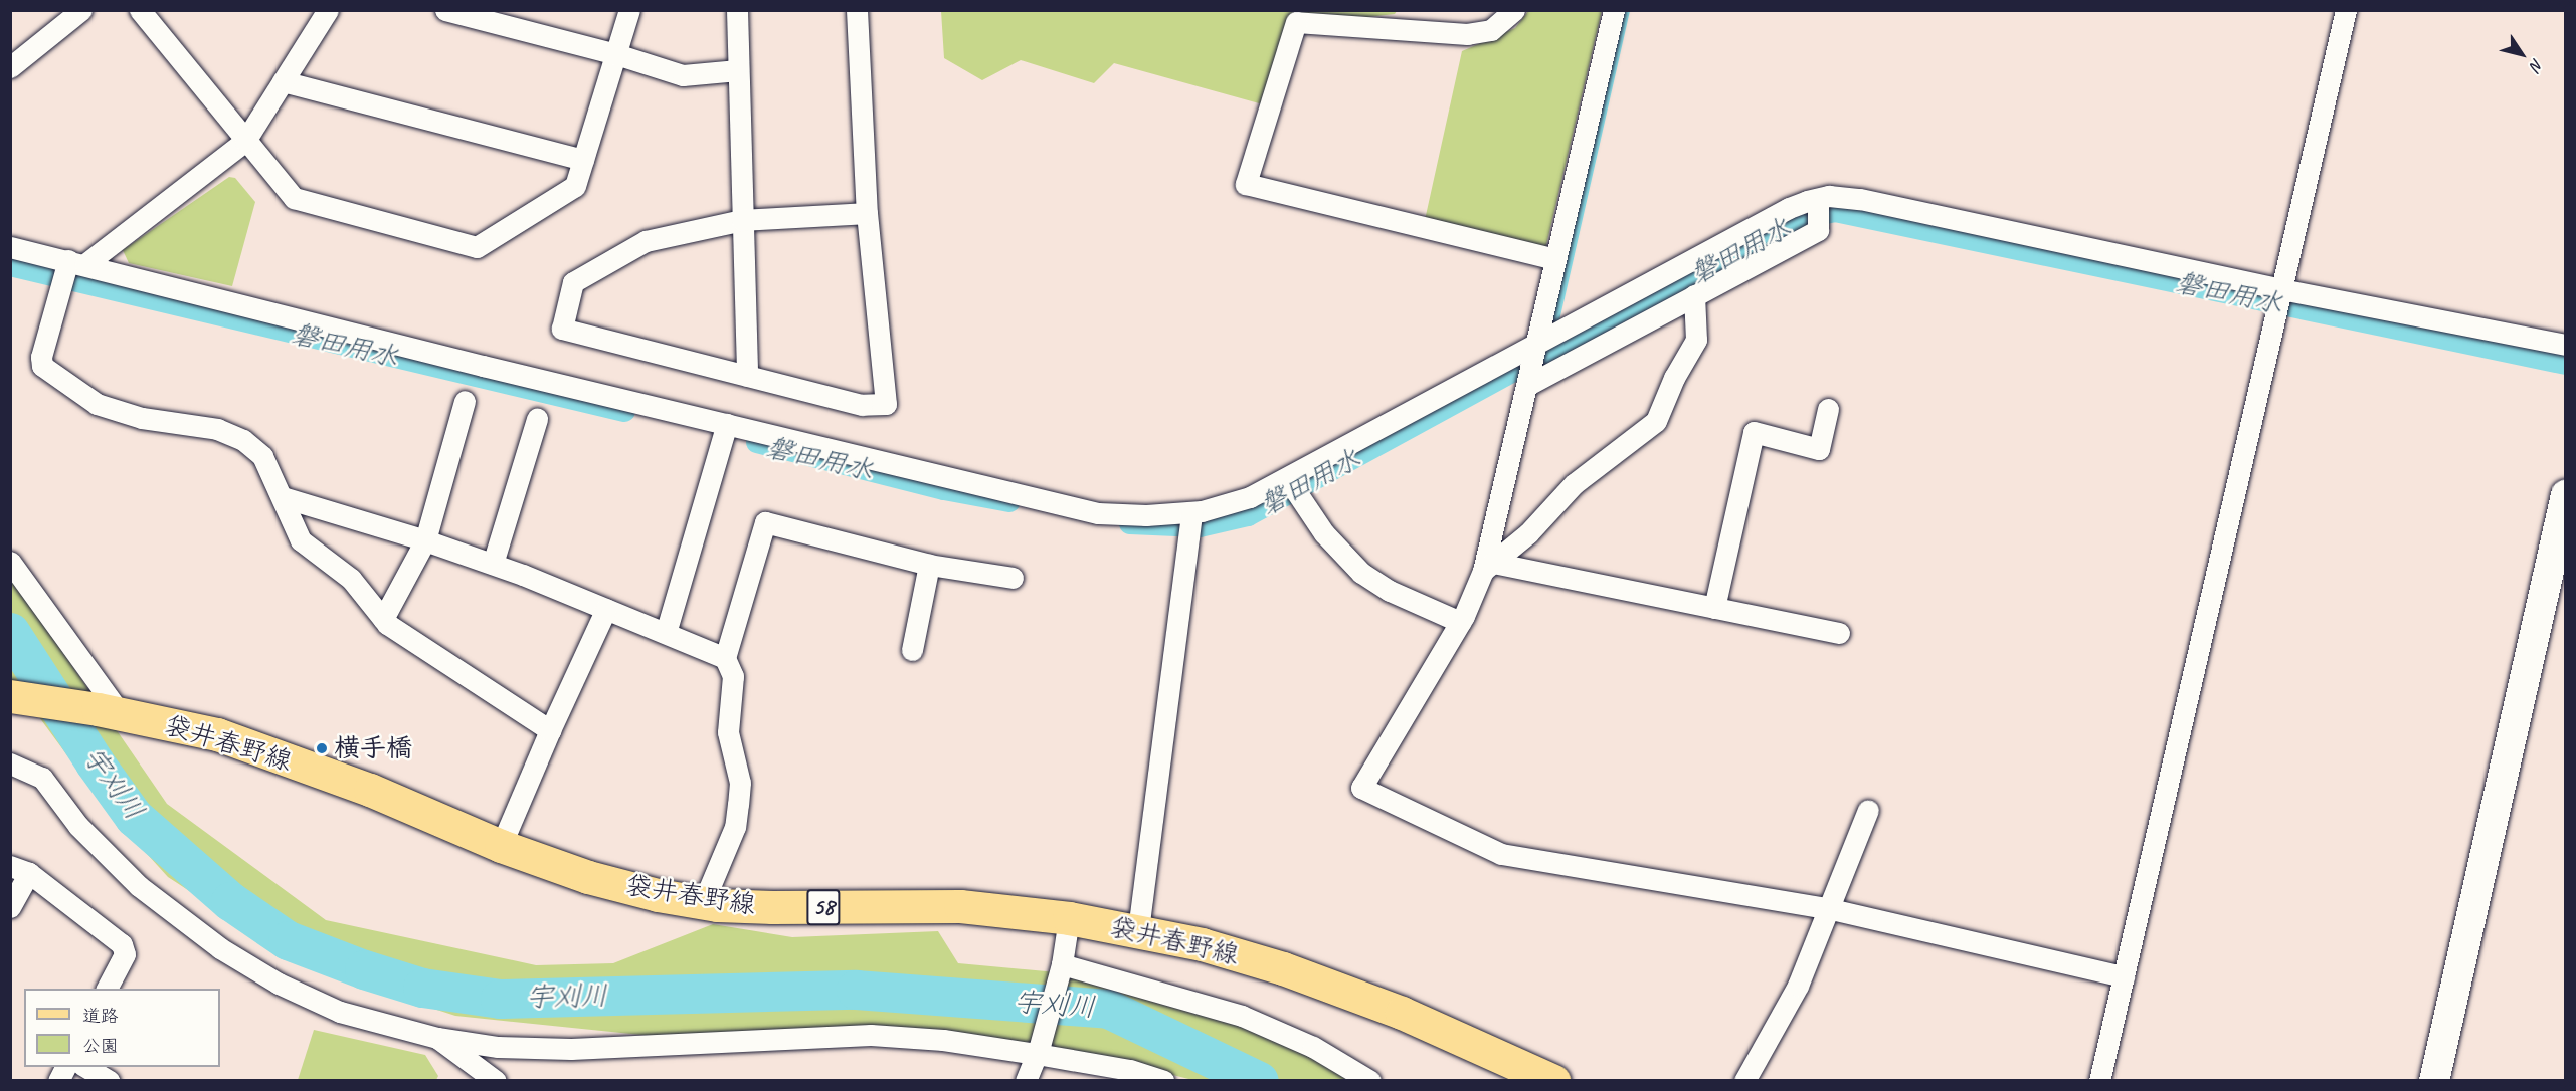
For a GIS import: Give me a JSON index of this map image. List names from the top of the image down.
{
  "streets": {
    "main road": ["袋井春野線", "58"]
  },
  "water": ["磐田用水", "宇刈川"],
  "places": ["横手橋"],
  "legend": ["道路", "公園"],
  "north": "bottom right"
}
